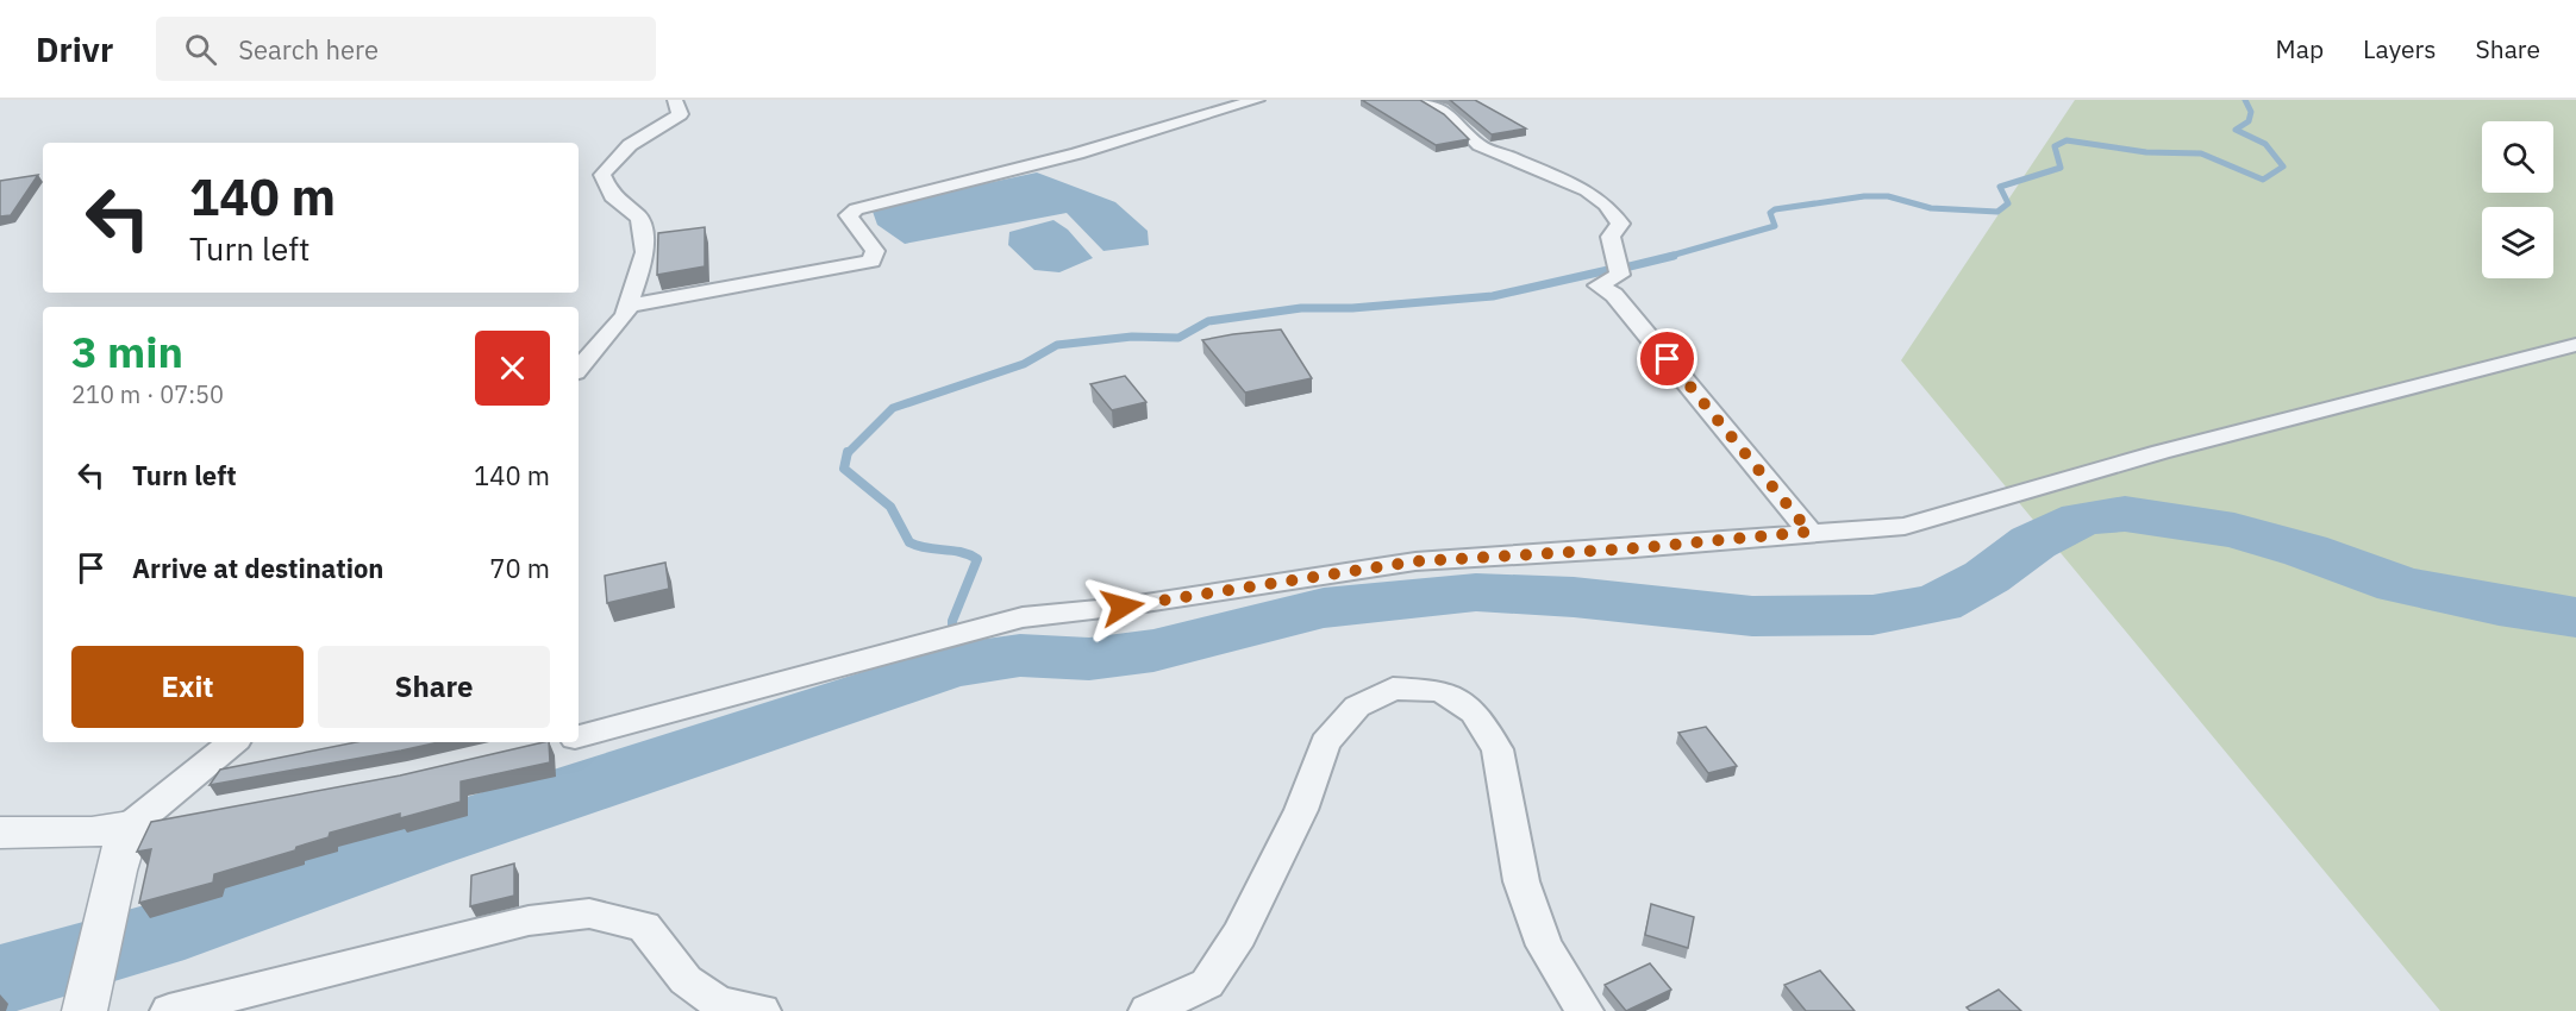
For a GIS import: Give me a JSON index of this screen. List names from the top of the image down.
{
  "page": {
    "header": "Drivr",
    "search": "Search here",
    "nav": ["Map", "Layers", "Share"],
    "turn": ["140 m", "Turn left"],
    "heading": ["3 min", "210 m · 07:50"],
    "list": [
      {
        "name": "Turn left",
        "value": "140 m"
      },
      {
        "name": "Arrive at destination",
        "value": "70 m"
      }
    ],
    "buttons": ["Exit", "Share"]
  }
}
